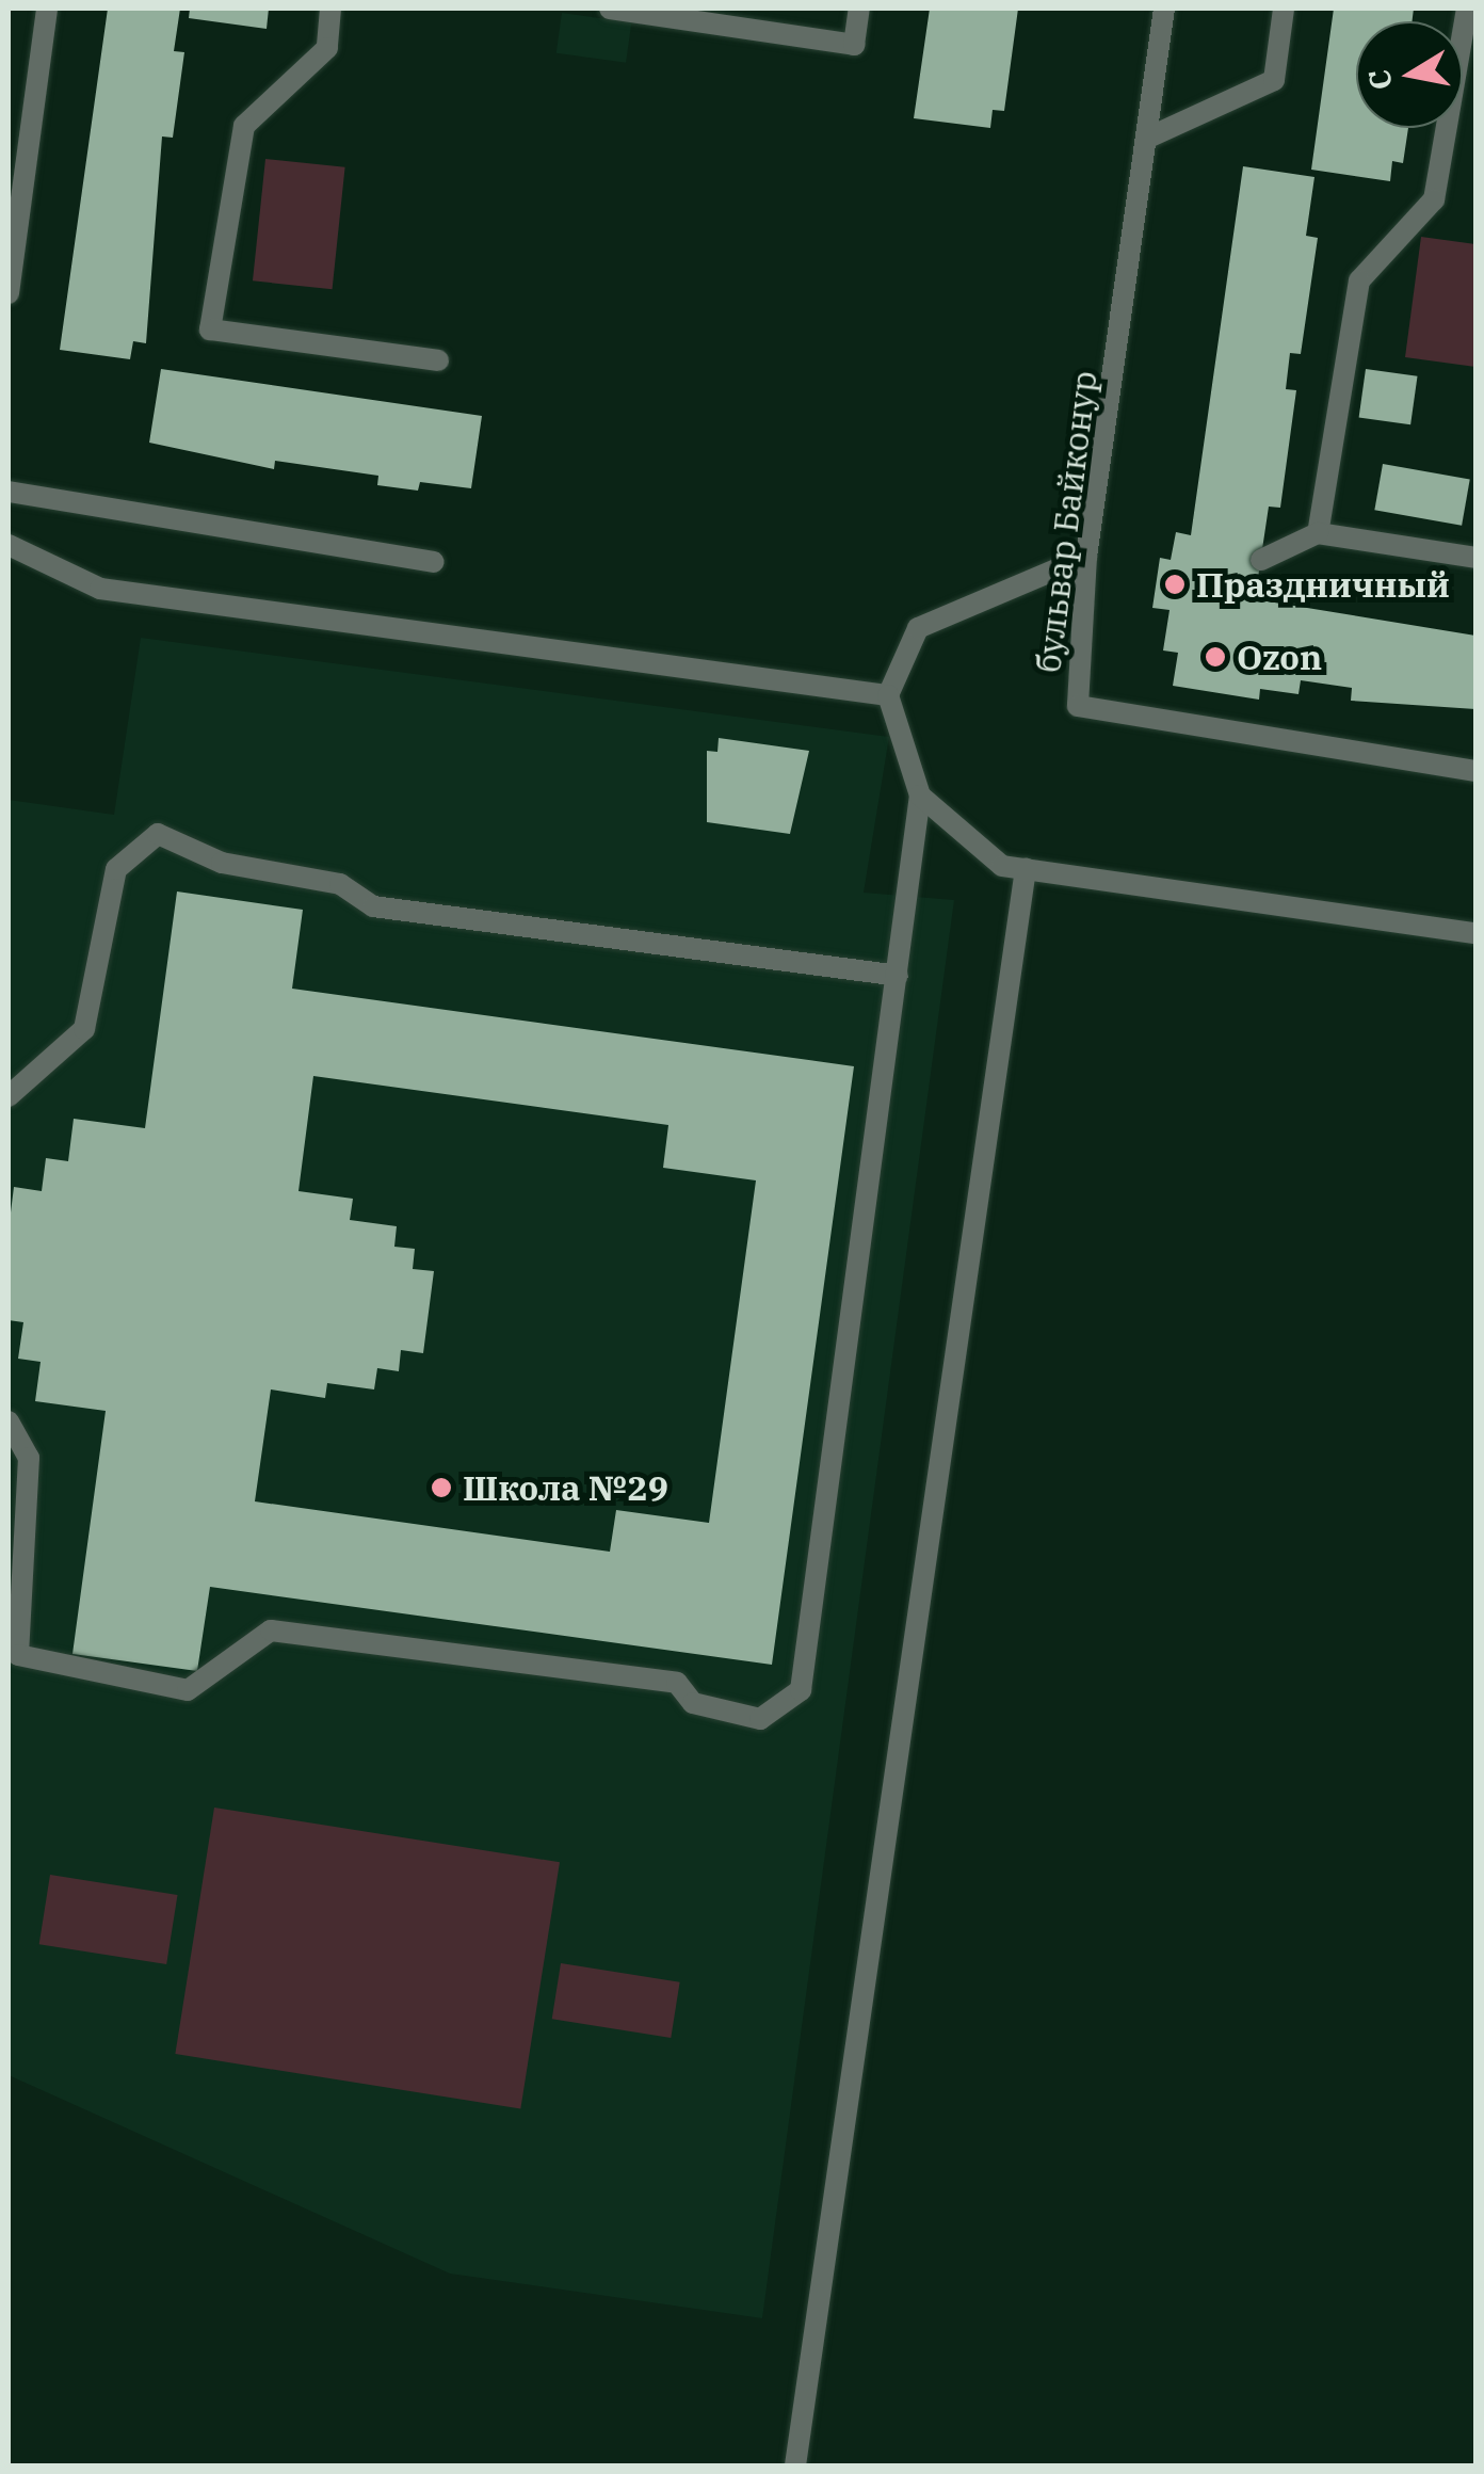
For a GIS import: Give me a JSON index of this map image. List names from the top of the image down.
{
  "streets": {
    "street": ["бульвар Байконур"]
  },
  "places": ["Праздничный", "Ozon", "Школа №29"],
  "north": "left"
}
